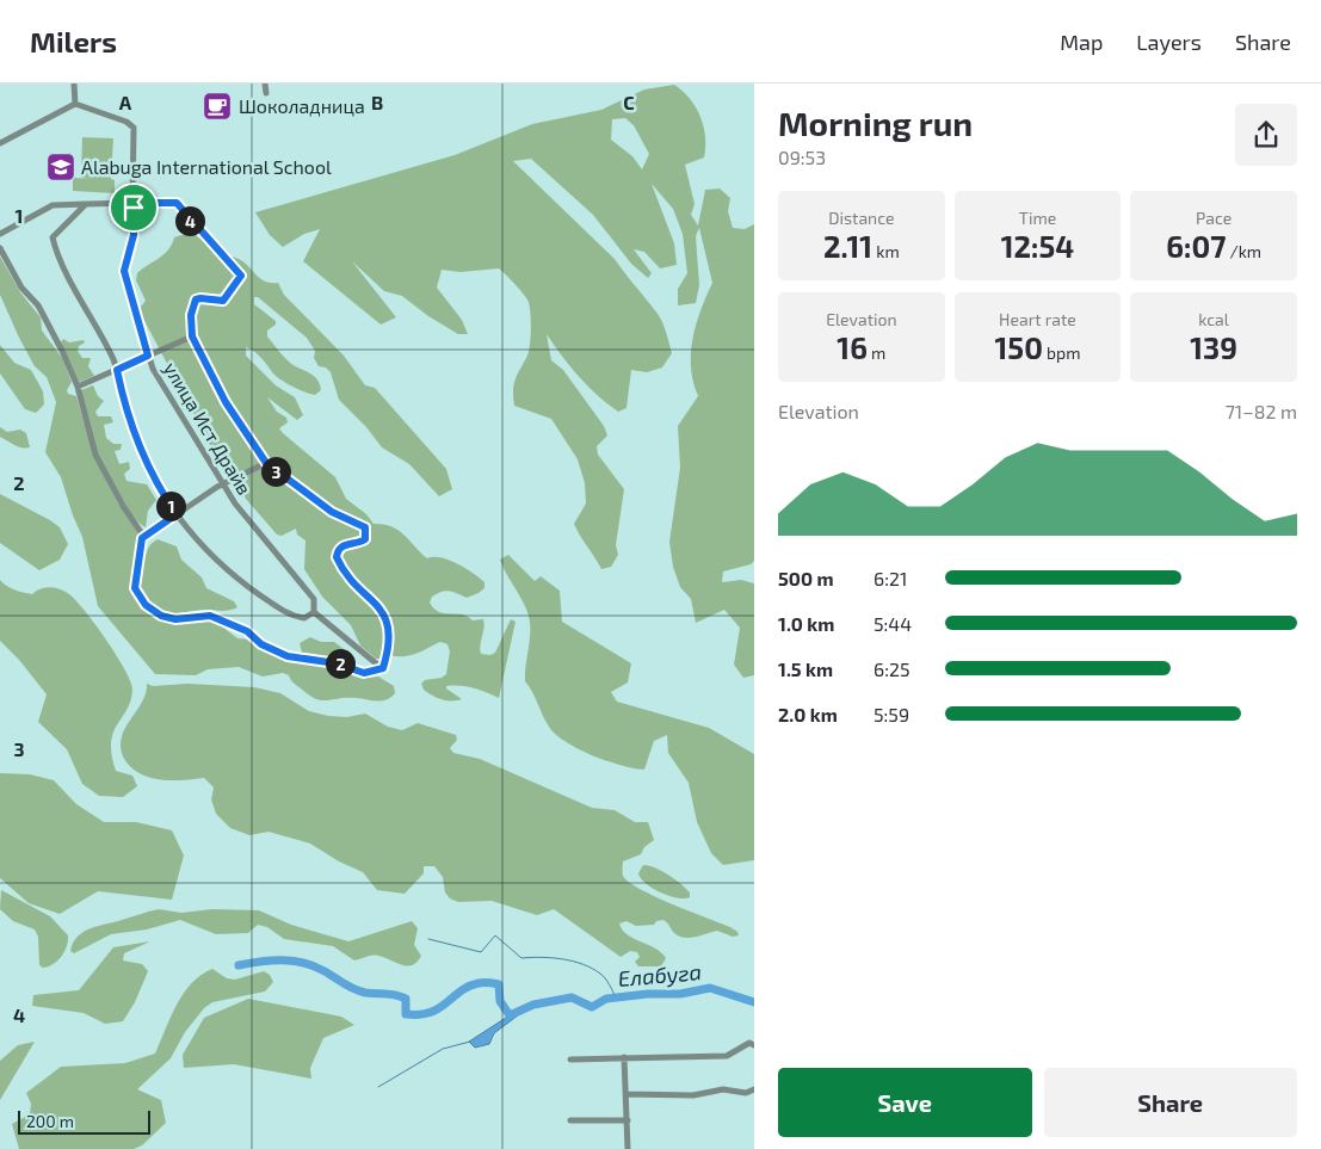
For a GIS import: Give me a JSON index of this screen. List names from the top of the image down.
{
  "streets": {
    "street": ["улица Ист Драйв"]
  },
  "water": ["Елабуга"],
  "places": {
    "cafe": ["Шоколадница"],
    "school or university": ["Alabuga International School"]
  },
  "scale_bar": "200 m",
  "page": {
    "header": "Milers",
    "nav": ["Map", "Layers", "Share"],
    "heading": ["Morning run", "09:53"],
    "stats": [
      ["Distance", "2.11 km"],
      ["Time", "12:54"],
      ["Pace", "6:07 /km"],
      ["Elevation", "16 m"],
      ["Heart rate", "150 bpm"],
      ["kcal", "139"]
    ],
    "pins": [
      "4",
      "3",
      "1",
      "2"
    ],
    "chart": ["Elevation", "71–82 m"],
    "list": [
      {
        "name": "500 m",
        "note": "6:21"
      },
      {
        "name": "1.0 km",
        "note": "5:44"
      },
      {
        "name": "1.5 km",
        "note": "6:25"
      },
      {
        "name": "2.0 km",
        "note": "5:59"
      }
    ],
    "buttons": ["Save", "Share"],
    "scale": "200 m"
  },
  "grid": {
    "columns": ["A", "B", "C"],
    "rows": [
      "1",
      "2",
      "3",
      "4"
    ]
  }
}
